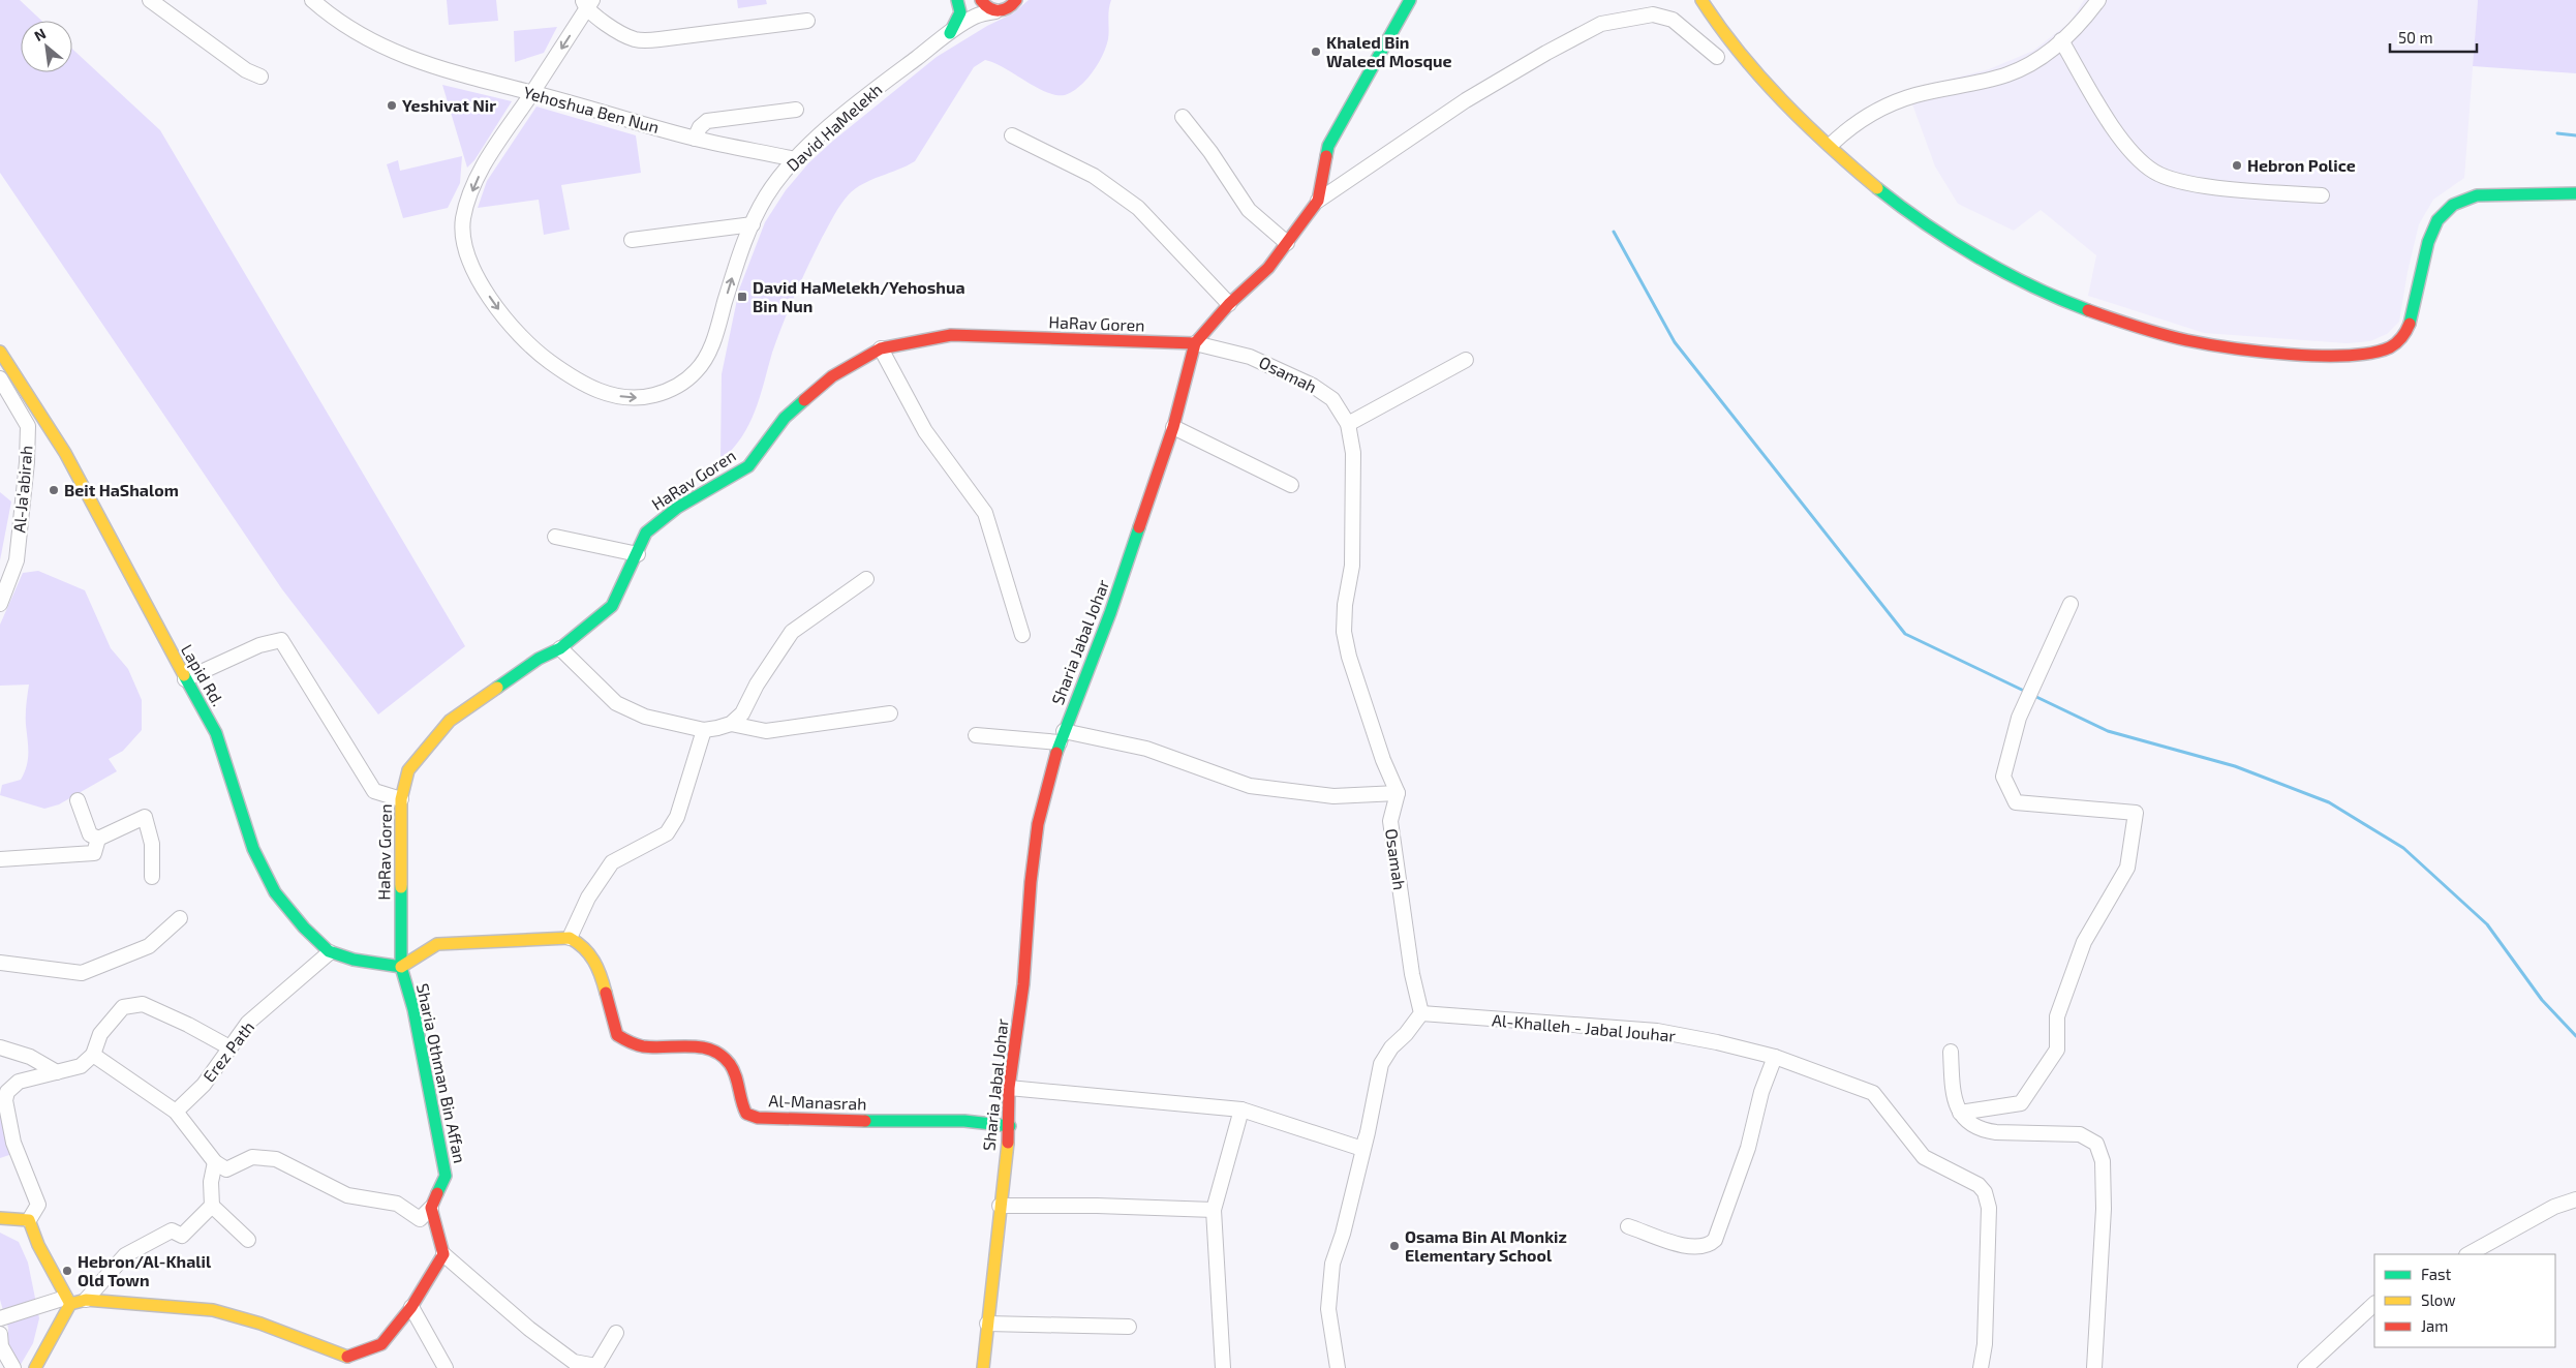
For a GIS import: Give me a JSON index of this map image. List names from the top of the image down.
{
  "streets": {
    "street": [
      "Yehoshua Ben Nun",
      "David HaMelekh",
      "HaRav Goren",
      "Osamah",
      "Al-Ja'abirah",
      "Sharia Jabal Johar",
      "Lapid Rd.",
      "Al-Khalleh - Jabal Jouhar",
      "Erez Path",
      "Sharia Othman Bin Affan",
      "Al-Manasrah"
    ]
  },
  "crossings": [
    ["Yehoshua Ben Nun", "David HaMelekh"],
    ["HaRav Goren", "Osamah"],
    ["HaRav Goren", "Sharia Jabal Johar"],
    ["HaRav Goren", "Lapid Rd."],
    ["HaRav Goren", "Sharia Othman Bin Affan"],
    ["Osamah", "Sharia Jabal Johar"],
    ["Osamah", "Al-Khalleh - Jabal Jouhar"],
    ["Sharia Jabal Johar", "Al-Manasrah"],
    ["Lapid Rd.", "Erez Path"],
    ["Lapid Rd.", "Sharia Othman Bin Affan"]
  ],
  "places": {
    "other": [
      "Khaled Bin Waleed Mosque",
      "Yeshivat Nir",
      "Hebron Police",
      "Beit HaShalom",
      "Osama Bin Al Monkiz Elementary School",
      "Hebron/Al-Khalil Old Town"
    ],
    "transit": ["David HaMelekh/Yehoshua Bin Nun"]
  },
  "legend": ["Fast", "Slow", "Jam"],
  "scale_bar": "50 m",
  "north": "top left"
}
